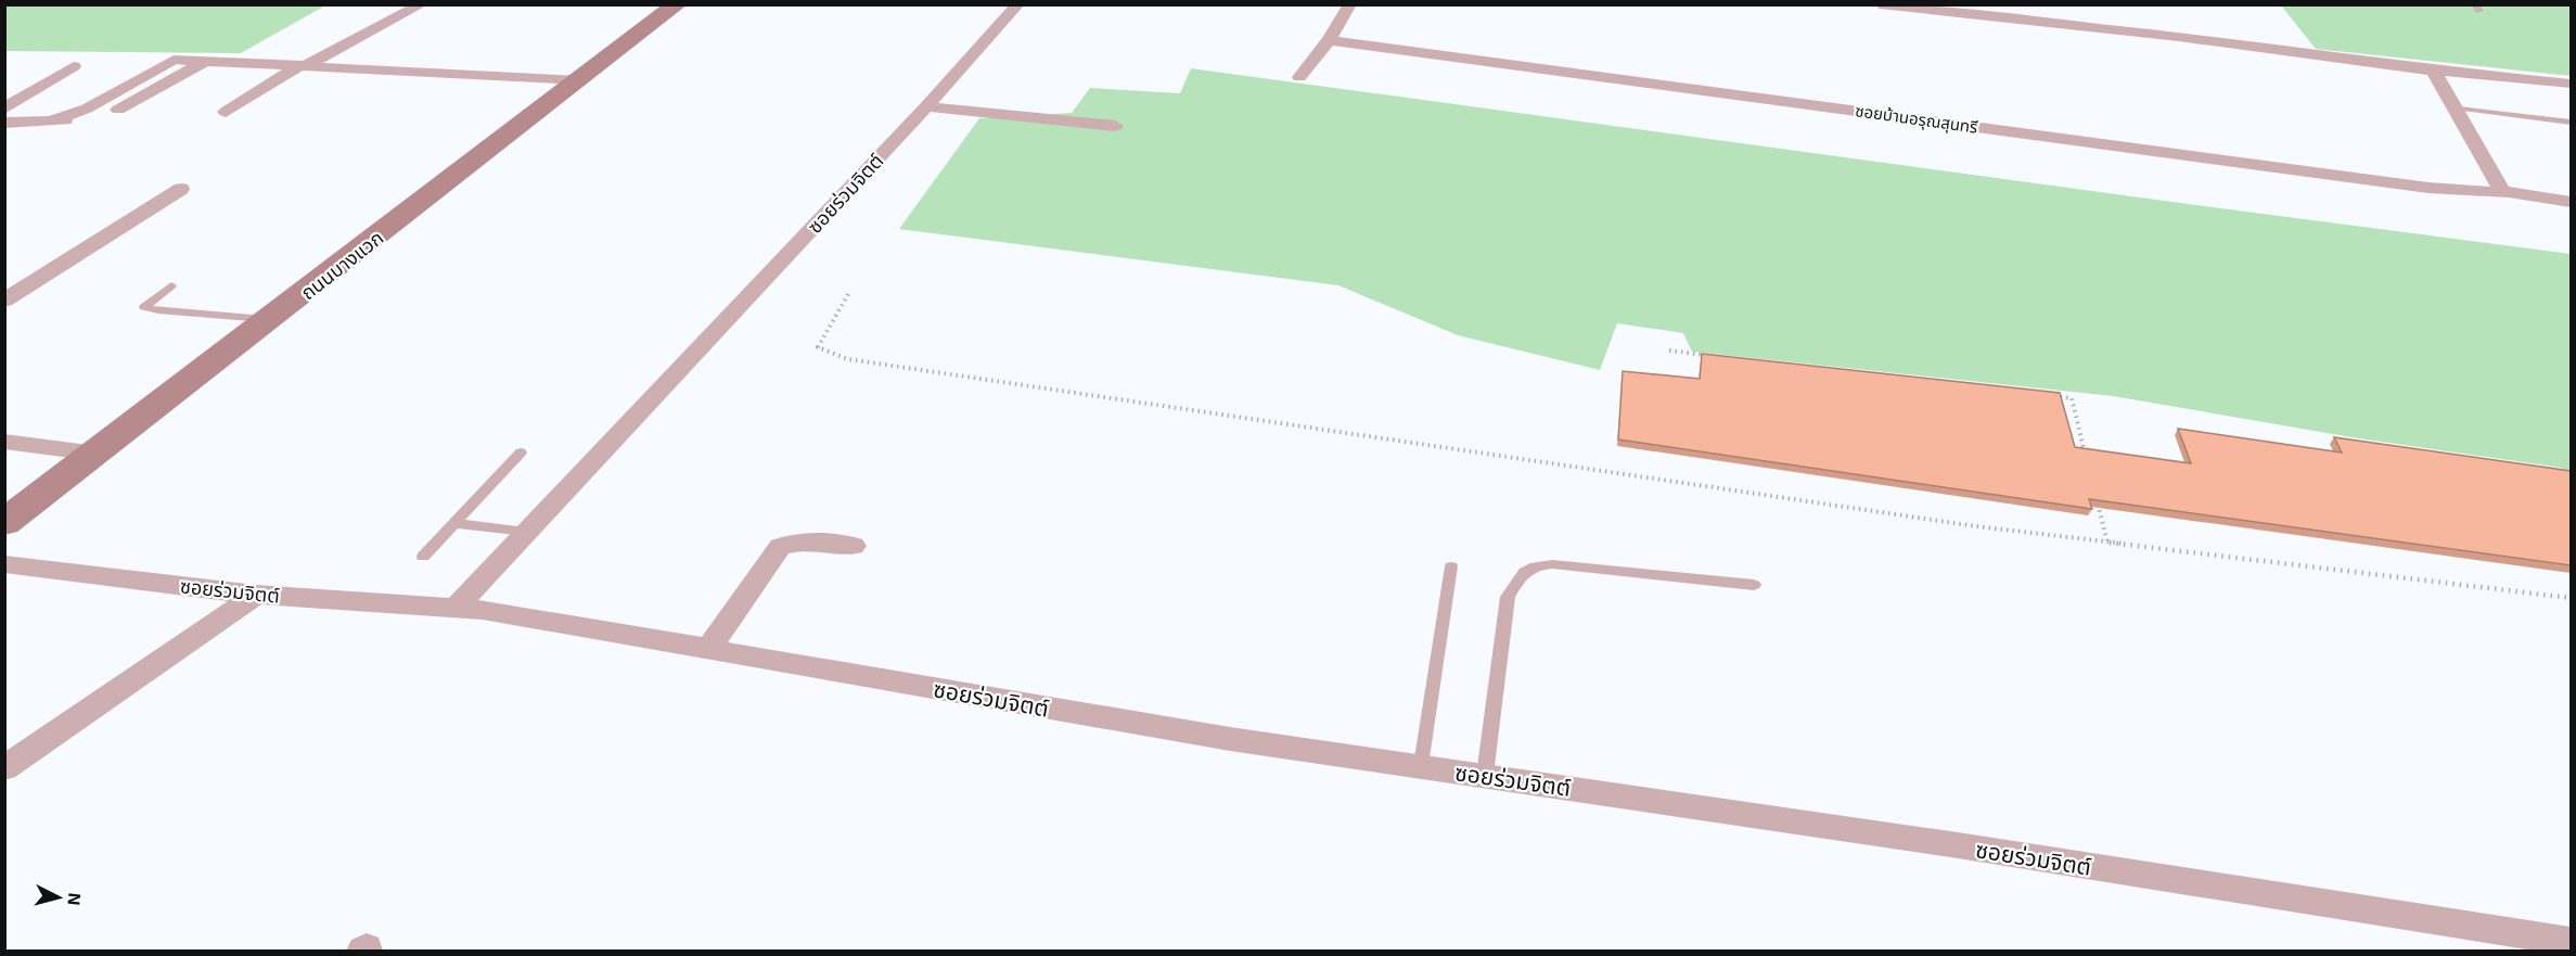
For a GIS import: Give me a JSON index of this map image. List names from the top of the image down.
{
  "streets": {
    "main road": ["ถนนบางแวก"],
    "street": ["ซอยบ้านอรุณสุนทรี", "ซอยร่วมจิตต์"]
  },
  "north": "right"
}
